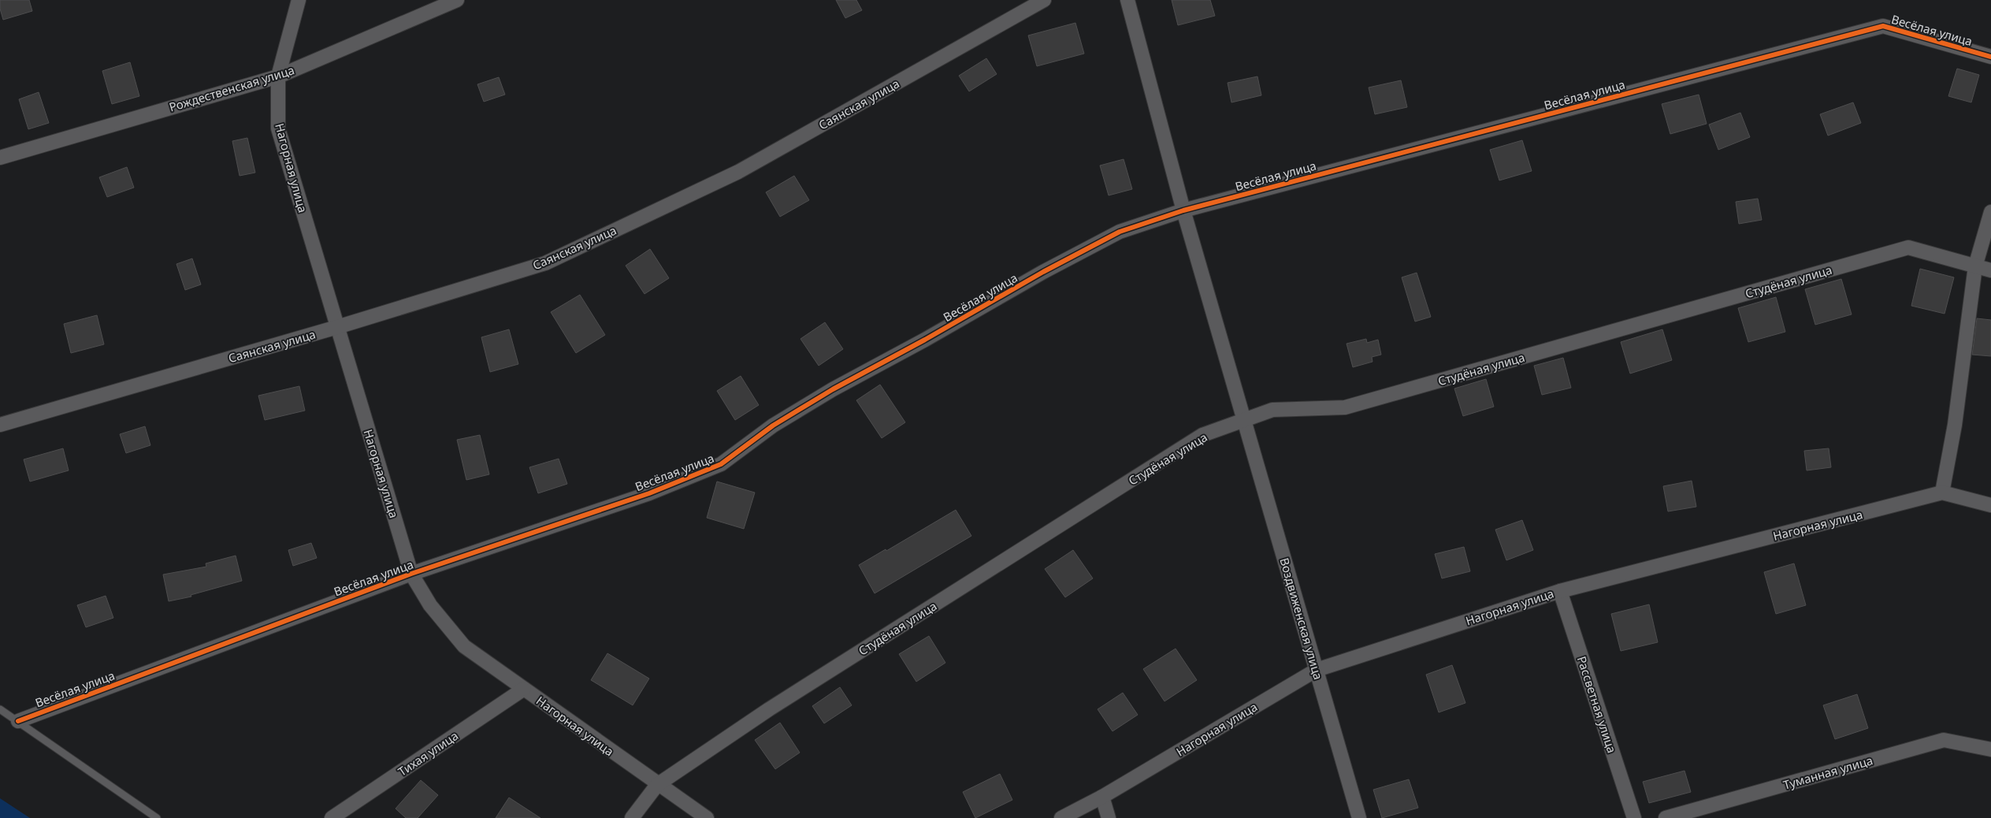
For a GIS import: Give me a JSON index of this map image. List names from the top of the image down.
{
  "streets": {
    "street": [
      "Весёлая улица",
      "Рождественская улица",
      "Саянская улица",
      "Нагорная улица",
      "Студёная улица",
      "Воздвиженская улица",
      "Рассветная улица",
      "Тихая улица",
      "Туманная улица"
    ]
  },
  "crossings": [
    ["Весёлая улица", "Нагорная улица"],
    ["Весёлая улица", "Воздвиженская улица"],
    ["Рождественская улица", "Нагорная улица"],
    ["Саянская улица", "Нагорная улица"],
    ["Нагорная улица", "Студёная улица"],
    ["Нагорная улица", "Воздвиженская улица"],
    ["Нагорная улица", "Рассветная улица"],
    ["Нагорная улица", "Тихая улица"],
    ["Студёная улица", "Воздвиженская улица"]
  ]
}
